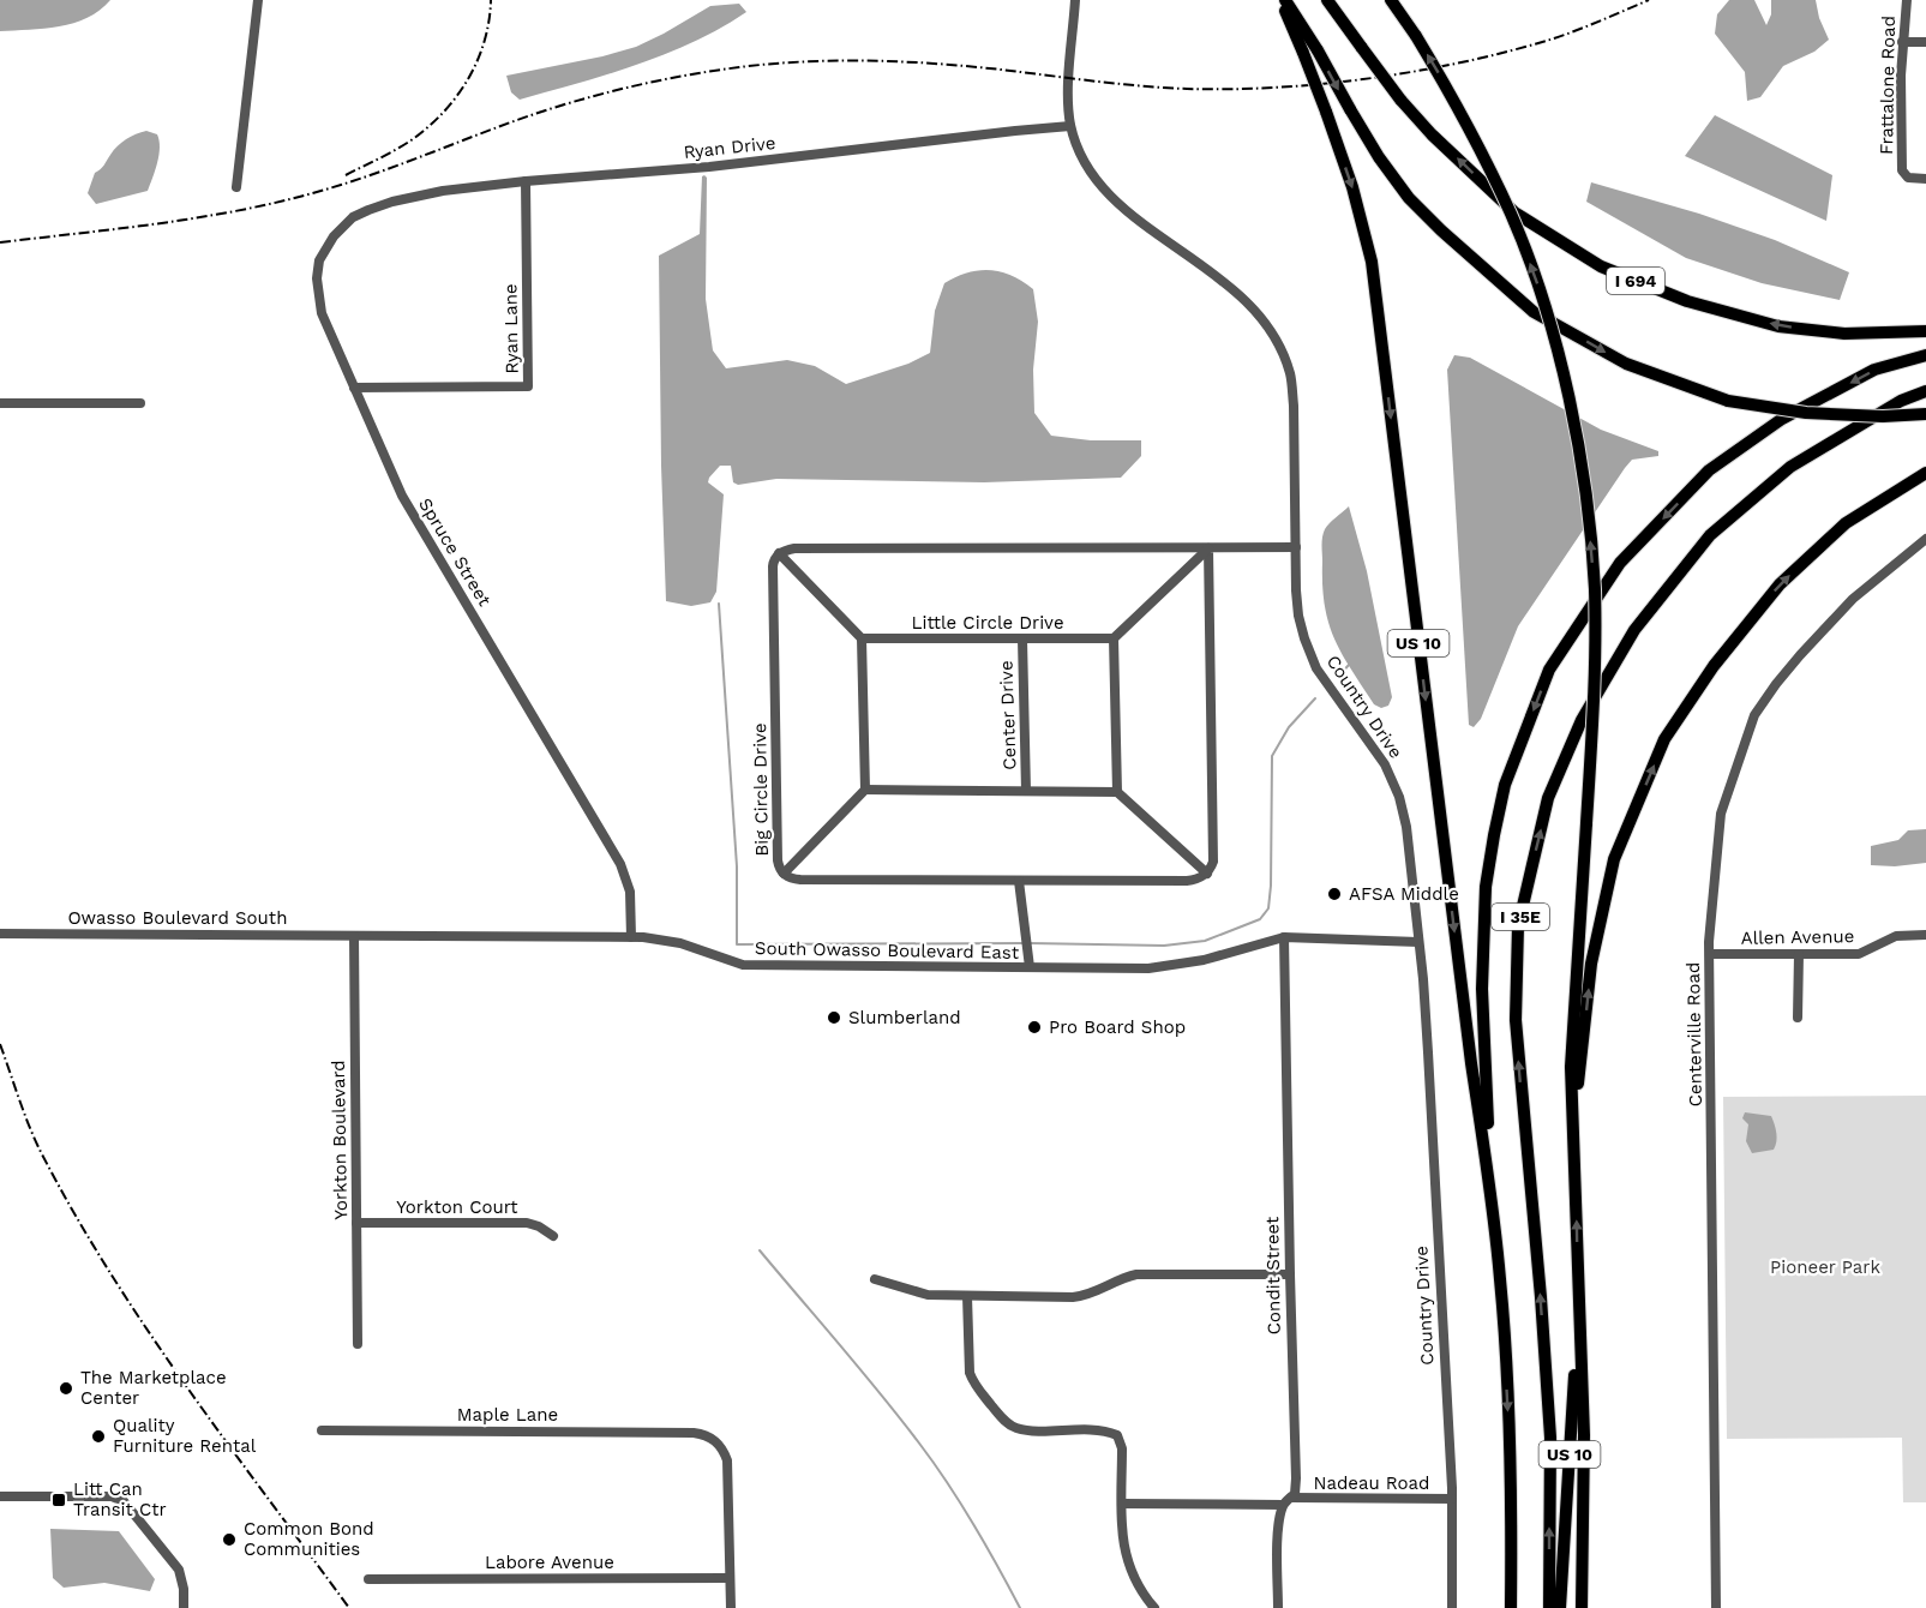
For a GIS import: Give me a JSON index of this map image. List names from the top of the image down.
{
  "streets": {
    "highway": ["I 694", "US 10", "I 35E"],
    "street": [
      "Frattalone Road",
      "Ryan Drive",
      "Ryan Lane",
      "Spruce Street",
      "Little Circle Drive",
      "Country Drive",
      "Center Drive",
      "Big Circle Drive",
      "Owasso Boulevard South",
      "Allen Avenue",
      "South Owasso Boulevard East",
      "Centerville Road",
      "Yorkton Boulevard",
      "Yorkton Court",
      "Condit Street",
      "Maple Lane",
      "Nadeau Road",
      "Labore Avenue"
    ]
  },
  "crossings": [
    ["Ryan Drive", "Ryan Lane"],
    ["Ryan Drive", "Spruce Street"],
    ["Ryan Drive", "Country Drive"],
    ["Ryan Lane", "Spruce Street"],
    ["Spruce Street", "South Owasso Boulevard East"],
    ["Little Circle Drive", "Center Drive"],
    ["US 10", "I 35E"],
    ["Country Drive", "South Owasso Boulevard East"],
    ["Country Drive", "Nadeau Road"],
    ["Owasso Boulevard South", "South Owasso Boulevard East"],
    ["Owasso Boulevard South", "Yorkton Boulevard"],
    ["Allen Avenue", "Centerville Road"],
    ["South Owasso Boulevard East", "Yorkton Boulevard"],
    ["South Owasso Boulevard East", "Condit Street"],
    ["Yorkton Boulevard", "Yorkton Court"],
    ["Condit Street", "Nadeau Road"],
    ["Maple Lane", "Labore Avenue"]
  ],
  "parks": ["Pioneer Park"],
  "places": {
    "other": [
      "AFSA Middle",
      "Slumberland",
      "Pro Board Shop",
      "The Marketplace Center",
      "Quality Furniture Rental",
      "Common Bond Communities"
    ],
    "transit": ["Litt Can Transit Ctr"]
  }
}
